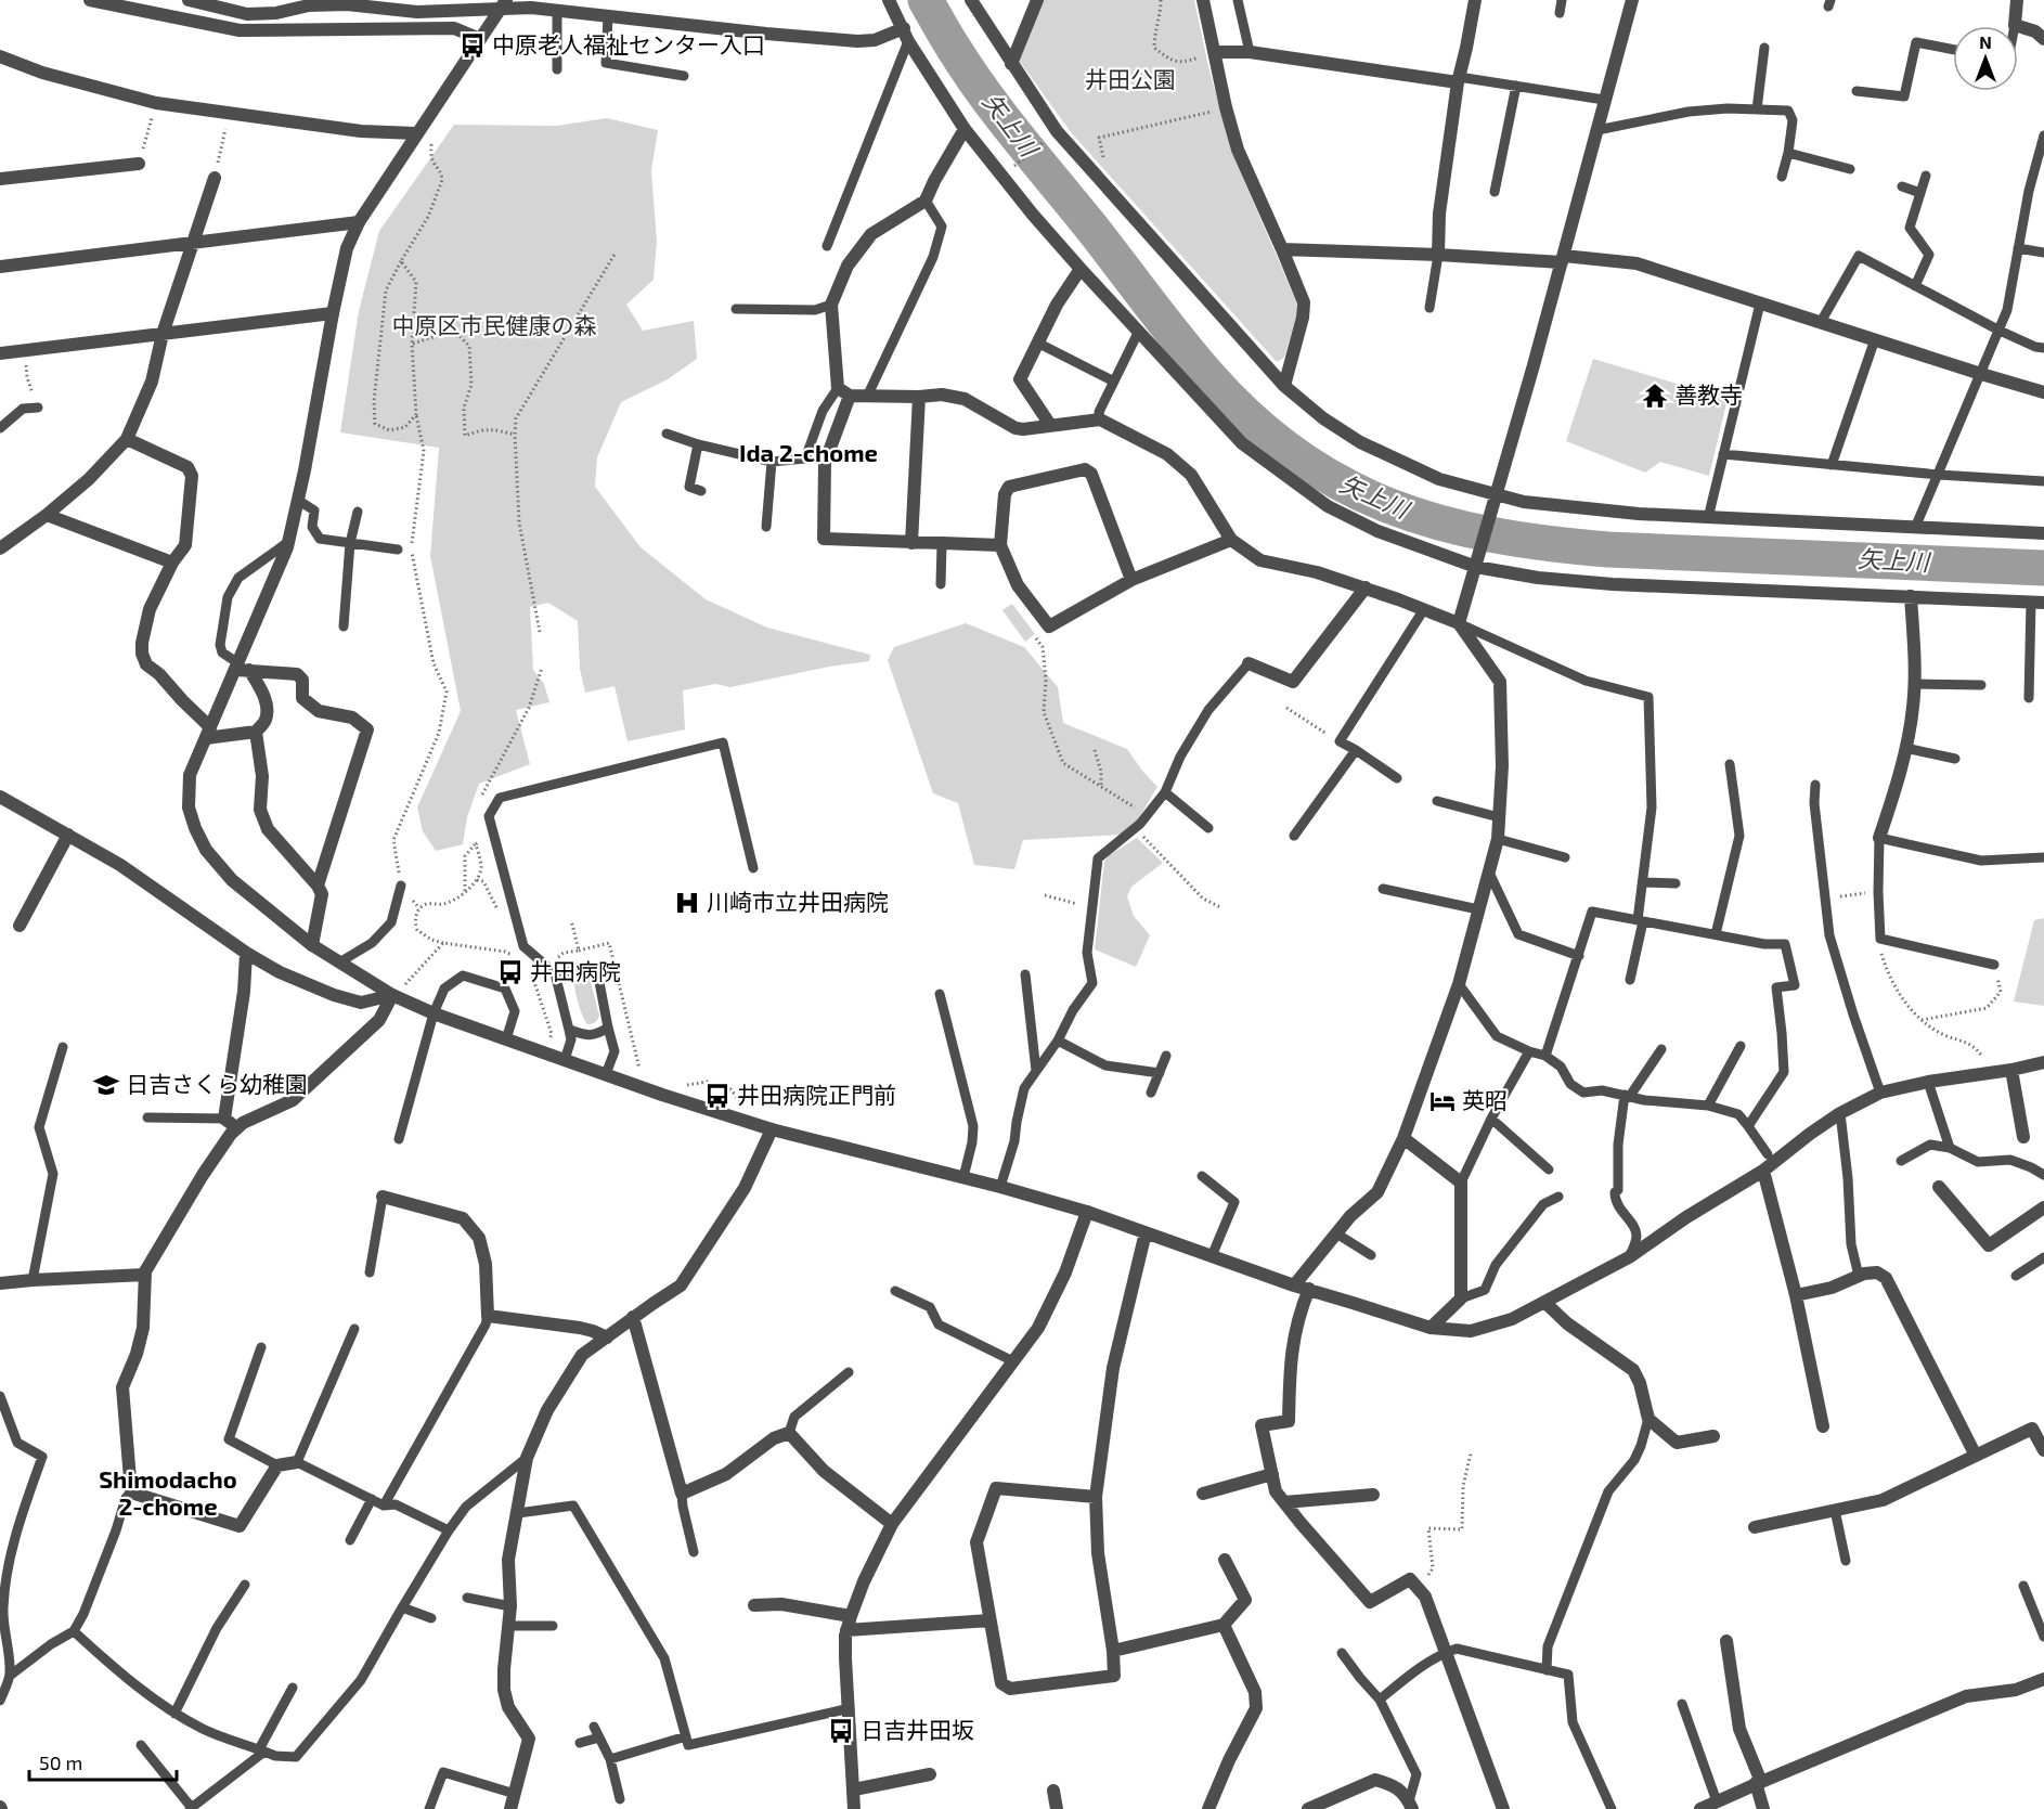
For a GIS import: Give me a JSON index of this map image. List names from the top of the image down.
{
  "districts": ["Ida 2-chome", "Shimodacho 2-chome"],
  "water": ["矢上川"],
  "parks": ["井田公園", "中原区市民健康の森"],
  "places": {
    "bus stop": [
      "中原老人福祉センター入口",
      "井田病院",
      "井田病院正門前",
      "日吉井田坂"
    ],
    "temple": ["善教寺"],
    "hospital": ["川崎市立井田病院"],
    "school or university": ["日吉さくら幼稚園"],
    "hotel": ["英昭"]
  },
  "scale_bar": "50 m",
  "north": "top"
}
